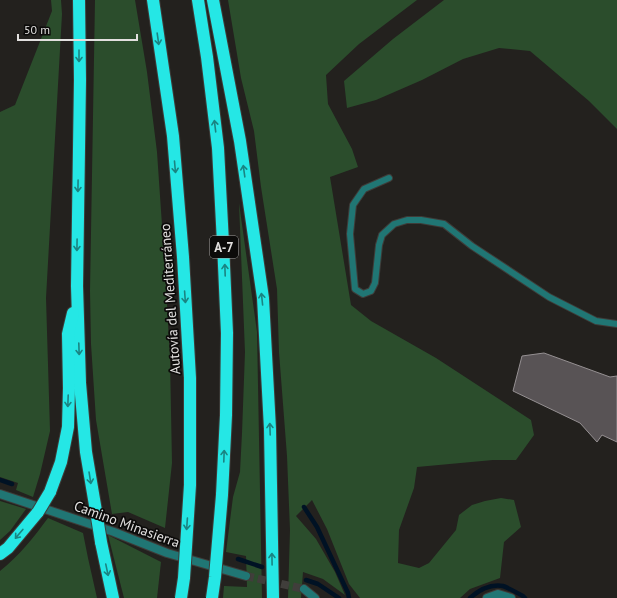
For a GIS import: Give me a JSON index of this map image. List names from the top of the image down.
{
  "streets": {
    "highway": ["A-7", "Autovía del Mediterráneo"],
    "street": ["Camino Minasierra"]
  },
  "scale_bar": "50 m"
}
